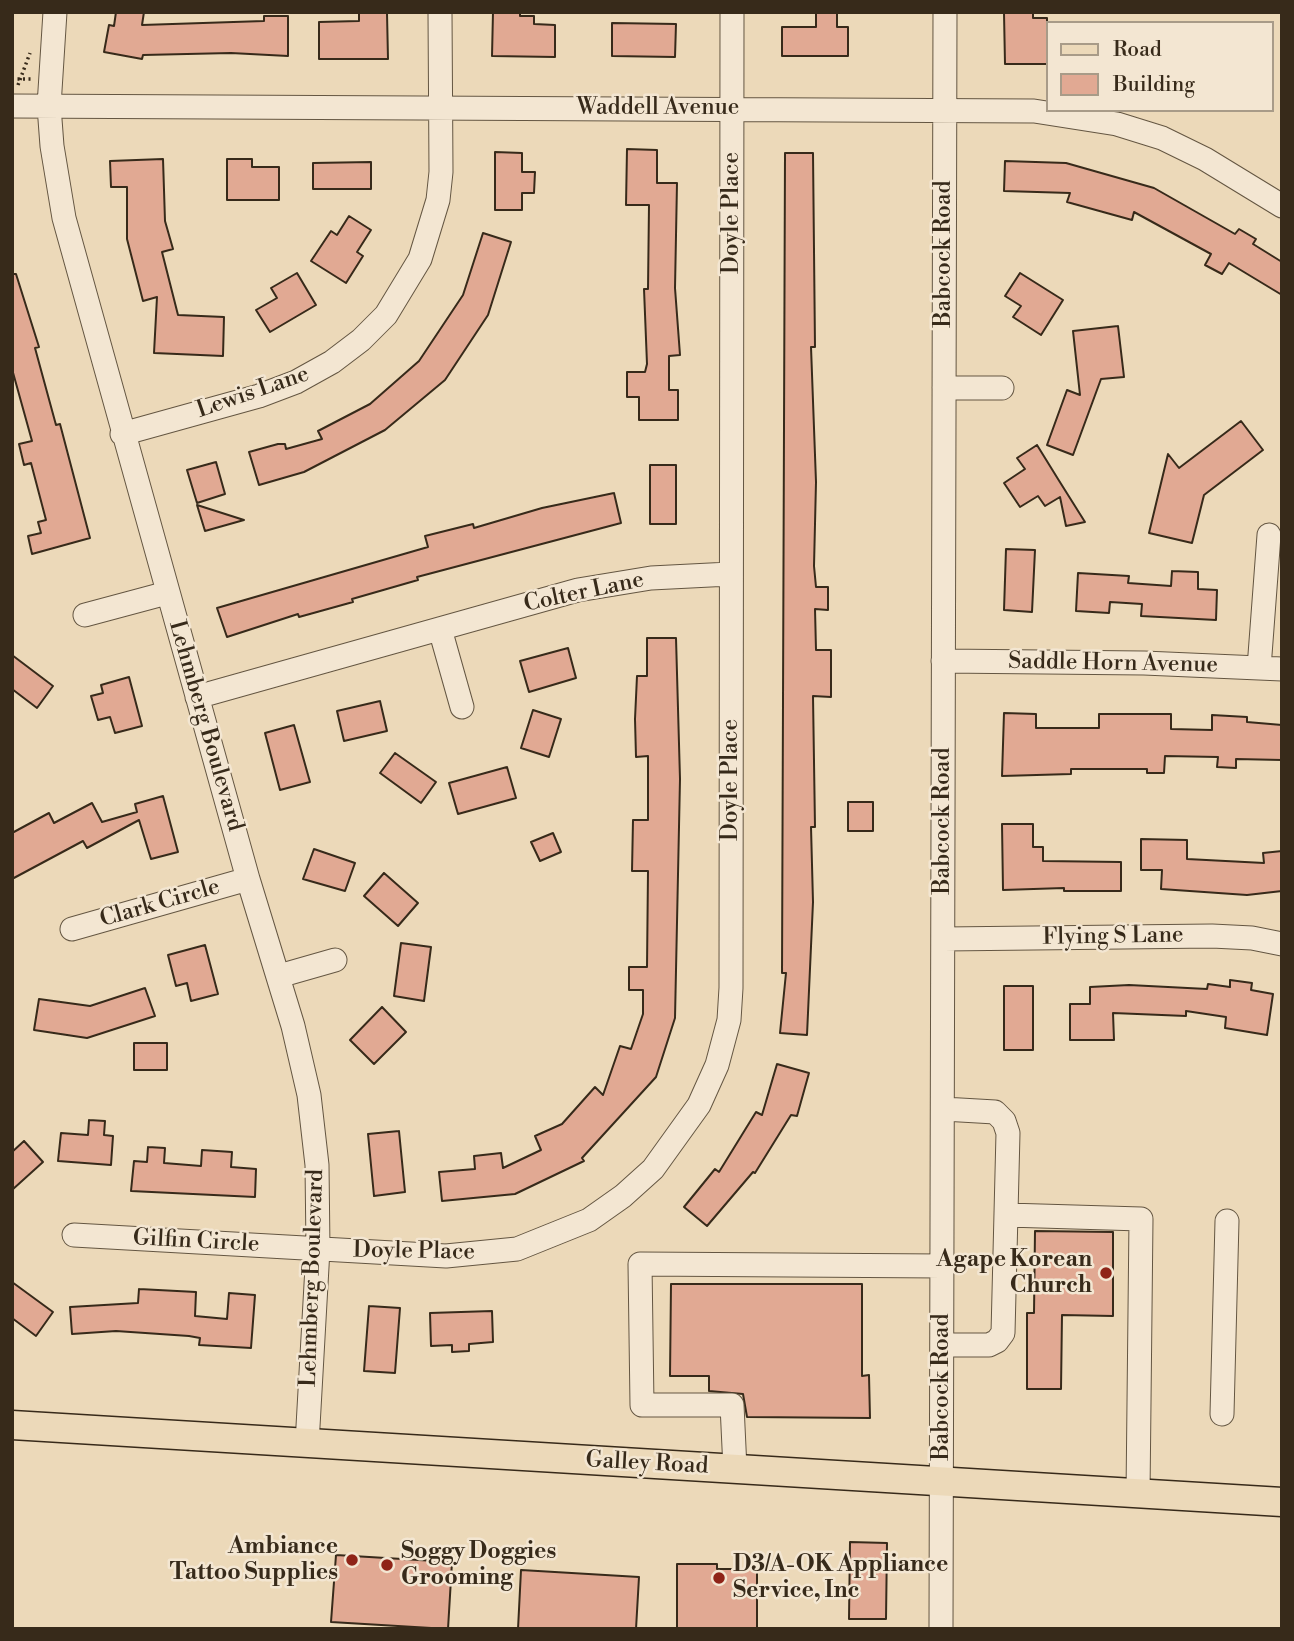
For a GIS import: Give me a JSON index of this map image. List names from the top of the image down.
{
  "streets": {
    "main road": ["Galley Road"],
    "street": [
      "Waddell Avenue",
      "Doyle Place",
      "Babcock Road",
      "Lewis Lane",
      "Colter Lane",
      "Saddle Horn Avenue",
      "Lehmberg Boulevard",
      "Clark Circle",
      "Flying S Lane",
      "Gilfin Circle"
    ]
  },
  "crossings": [
    ["Waddell Avenue", "Doyle Place"],
    ["Waddell Avenue", "Babcock Road"],
    ["Waddell Avenue", "Lewis Lane"],
    ["Waddell Avenue", "Lehmberg Boulevard"],
    ["Doyle Place", "Colter Lane"],
    ["Doyle Place", "Lehmberg Boulevard"],
    ["Doyle Place", "Gilfin Circle"],
    ["Babcock Road", "Saddle Horn Avenue"],
    ["Babcock Road", "Flying S Lane"],
    ["Babcock Road", "Galley Road"],
    ["Lewis Lane", "Lehmberg Boulevard"],
    ["Colter Lane", "Lehmberg Boulevard"],
    ["Lehmberg Boulevard", "Clark Circle"],
    ["Lehmberg Boulevard", "Gilfin Circle"],
    ["Lehmberg Boulevard", "Galley Road"]
  ],
  "places": [
    "Agape Korean Church",
    "Ambiance Tattoo Supplies",
    "Soggy Doggies Grooming",
    "D3/A-OK Appliance Service, Inc"
  ],
  "legend": ["Road", "Building"]
}
